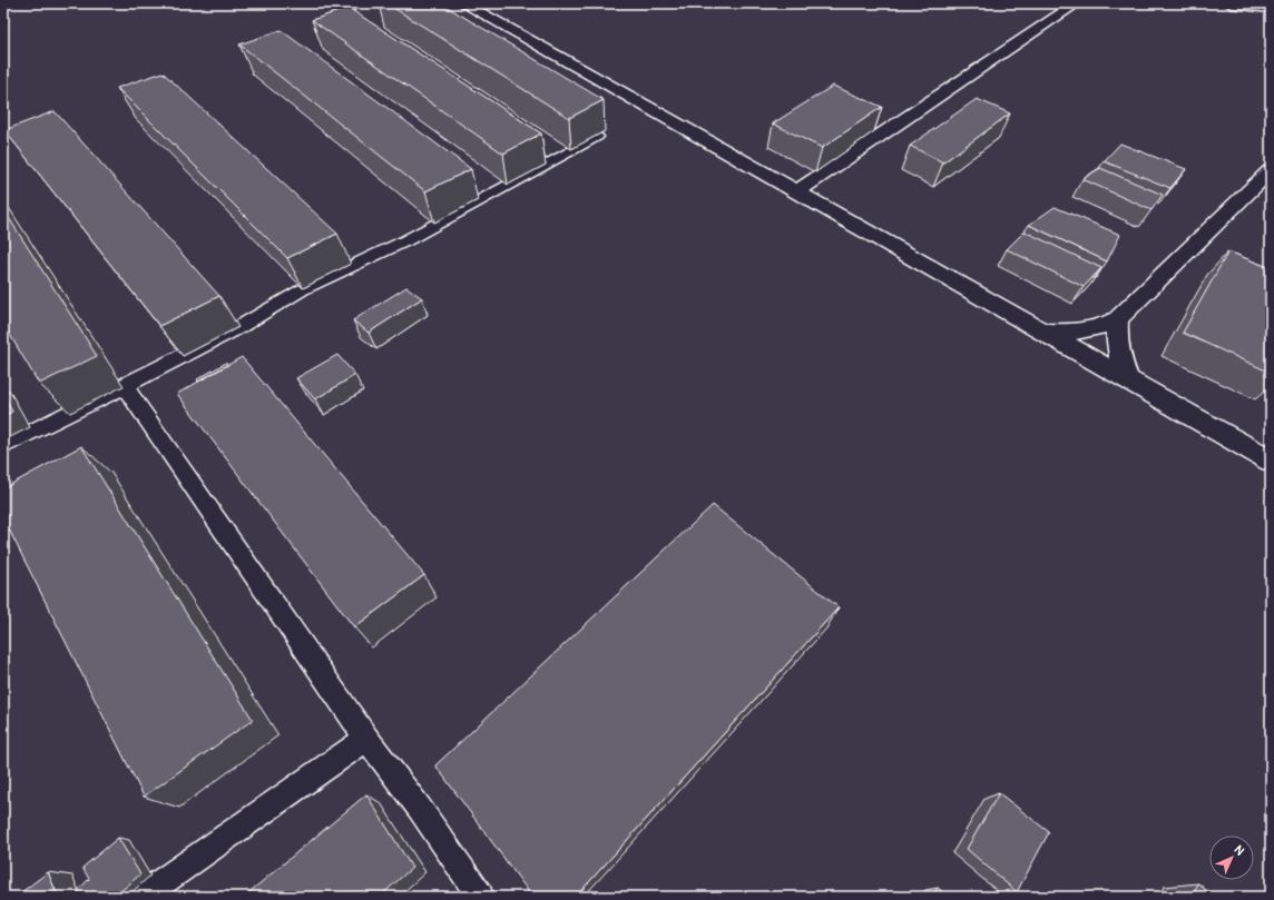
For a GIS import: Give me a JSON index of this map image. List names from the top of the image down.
{
  "north": "top right"
}
